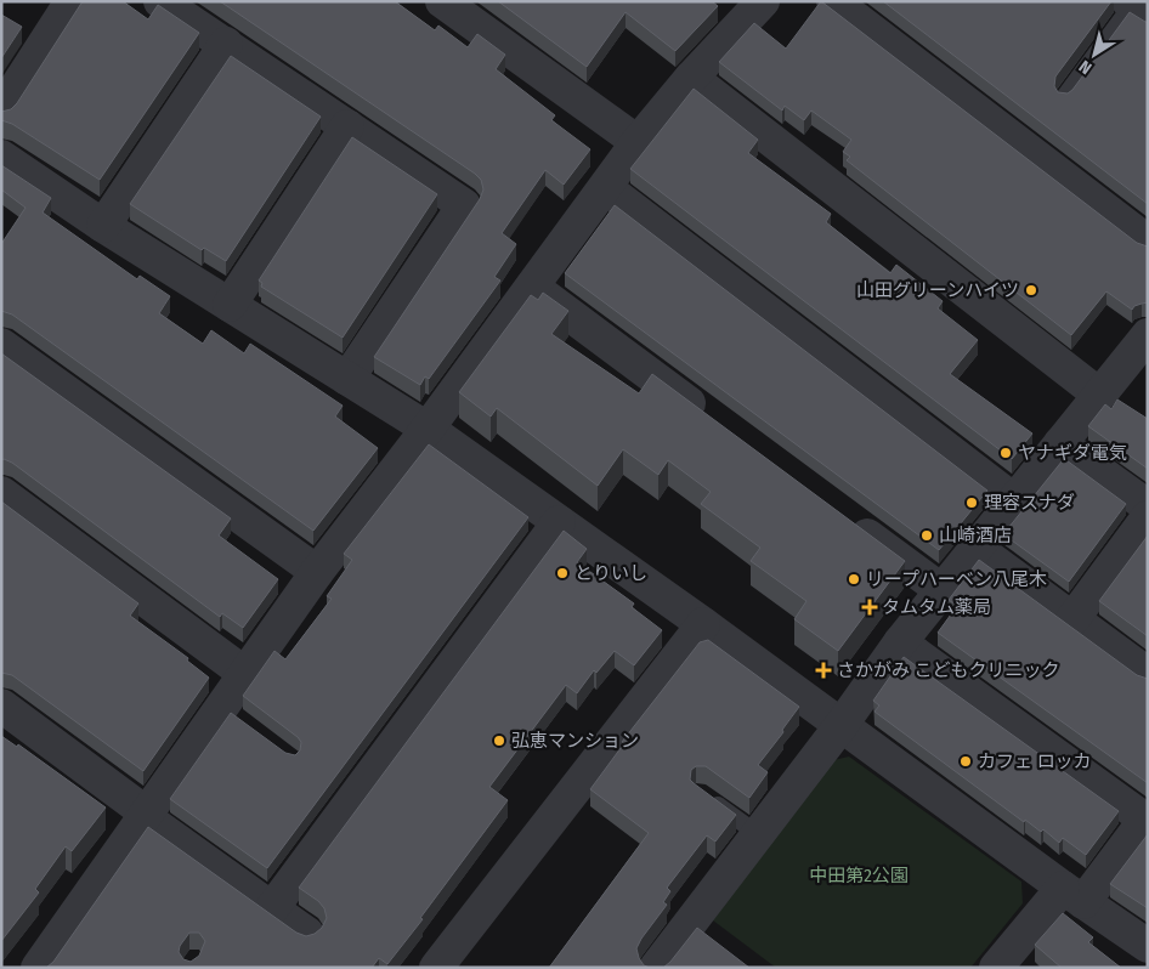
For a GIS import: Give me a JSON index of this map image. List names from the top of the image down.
{
  "parks": ["中田第2公園"],
  "places": {
    "other": [
      "山田グリーンハイツ",
      "ヤナギダ電気",
      "理容スナダ",
      "山崎酒店",
      "とりいし",
      "リープハーベン八尾木",
      "弘恵マンション",
      "カフェ ロッカ"
    ],
    "health": ["タムタム薬局", "さかがみ こどもクリニック"]
  },
  "north": "bottom left"
}
